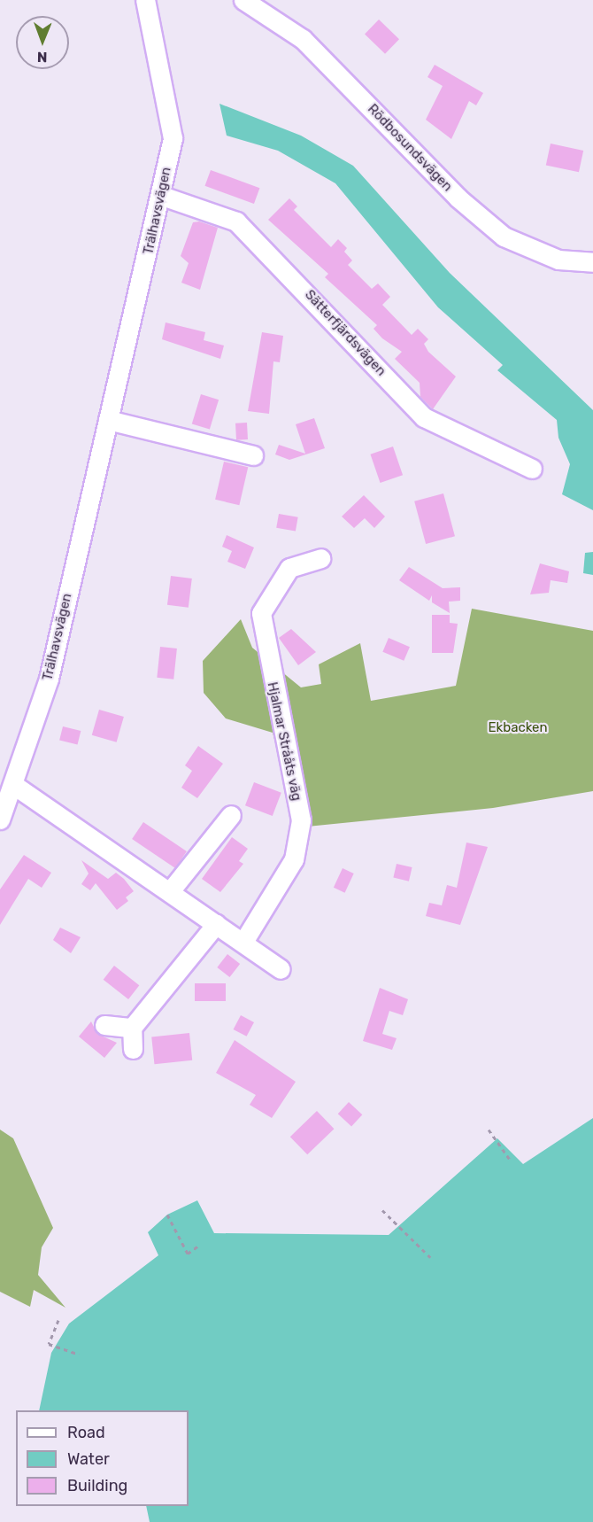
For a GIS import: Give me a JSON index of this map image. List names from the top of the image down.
{
  "streets": {
    "street": [
      "Rödbosundsvägen",
      "Trälhavsvägen",
      "Sätterfjärdsvägen",
      "Hjalmar Strååts väg"
    ]
  },
  "crossings": [
    ["Trälhavsvägen", "Sätterfjärdsvägen"]
  ],
  "parks": ["Ekbacken"],
  "legend": ["Road", "Water", "Building"],
  "north": "bottom"
}
